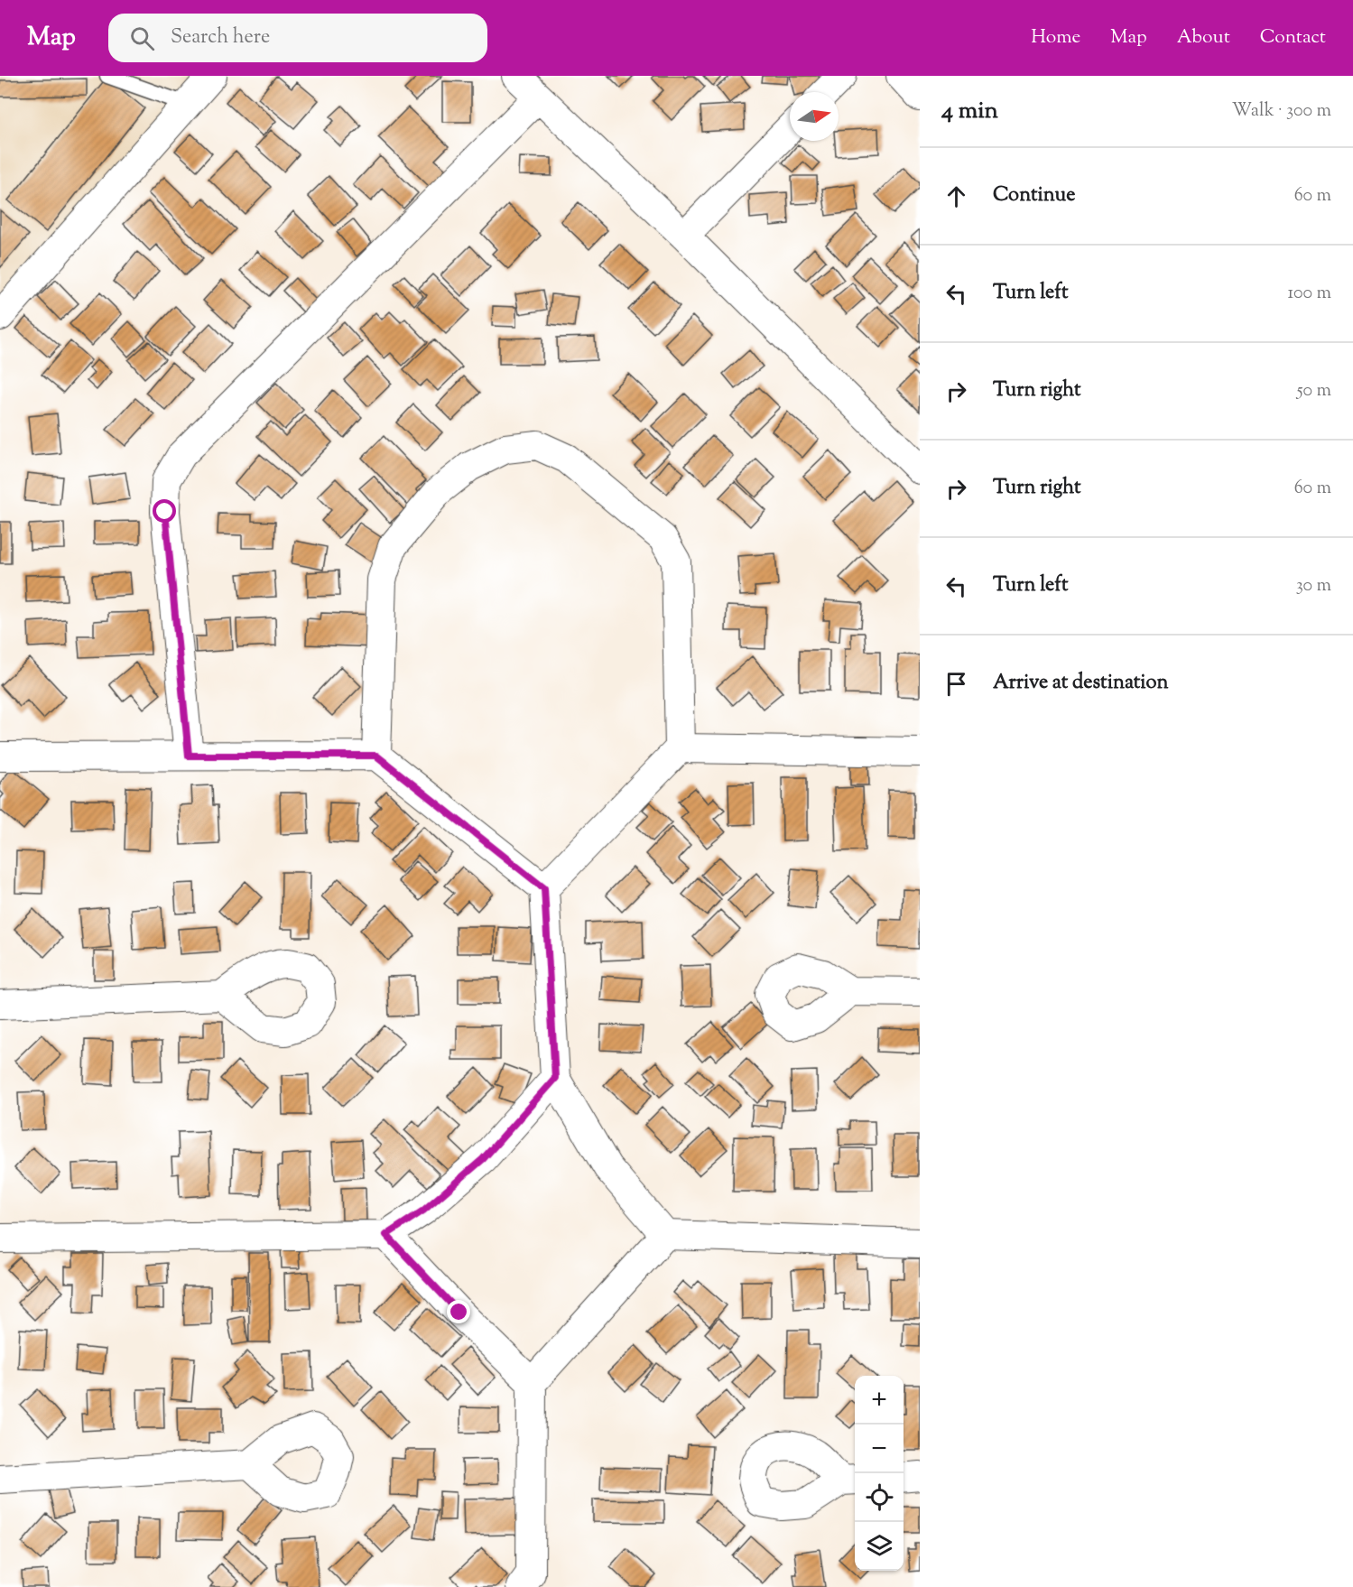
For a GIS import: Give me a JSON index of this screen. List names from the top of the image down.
{
  "north": "right",
  "page": {
    "header": "Map",
    "search": "Search here",
    "nav": [
      "Home",
      "Map",
      "About",
      "Contact"
    ],
    "heading": ["4 min", "Walk · 300 m"],
    "list": [
      ["Continue", "60 m"],
      ["Turn left", "100 m"],
      ["Turn right", "50 m"],
      ["Turn right", "60 m"],
      ["Turn left", "30 m"],
      "Arrive at destination"
    ],
    "map_buttons": ["+", "−"]
  }
}
